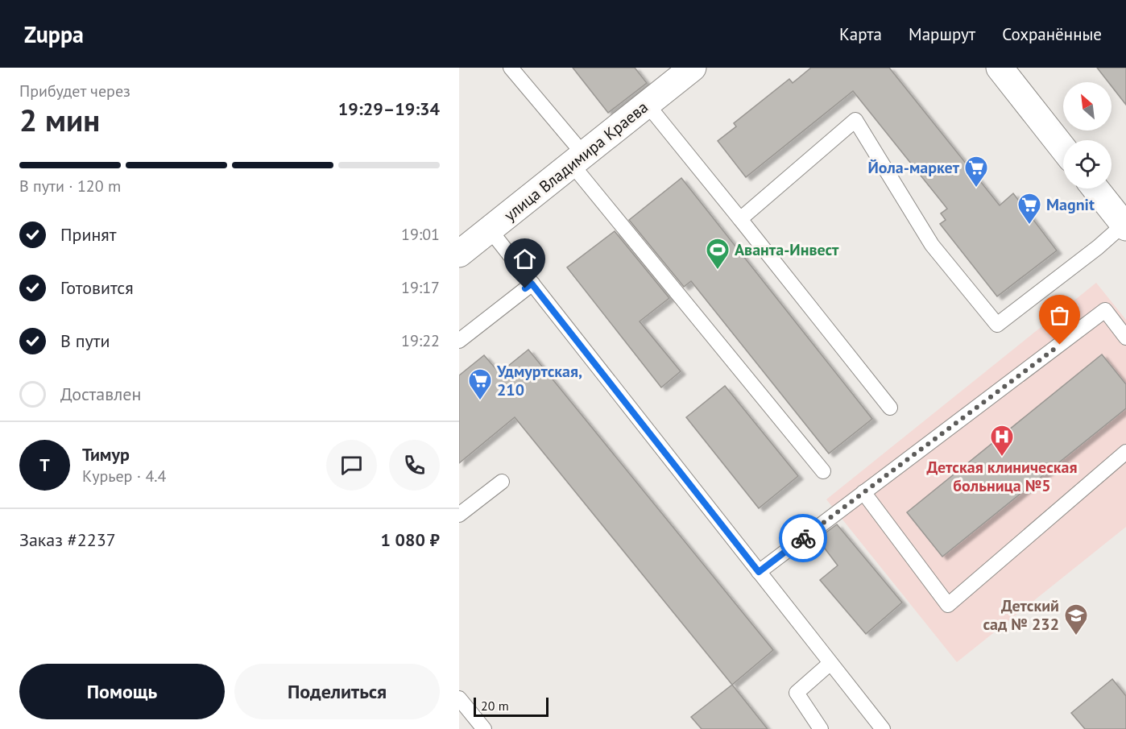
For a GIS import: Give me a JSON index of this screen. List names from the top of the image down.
{
  "streets": {
    "street": ["улица Владимира Краева"]
  },
  "places": {
    "supermarket": ["Йола-маркет", "Magnit", "Удмуртская, 210"],
    "sports": ["Аванта-Инвест"],
    "hospital": ["Детская клиническая больница №5"],
    "school or university": ["Детский сад № 232"]
  },
  "scale_bar": "20 m",
  "north": "top left",
  "page": {
    "header": "Zuppa",
    "nav": ["Карта", "Маршрут", "Сохранённые"],
    "heading": ["2 мин", "Прибудет через", "19:29–19:34"],
    "panel": [
      "Тимур",
      "Курьер · 4.4",
      "Заказ #2237",
      "1 080 ₽"
    ],
    "bar": "В пути · 120 m",
    "list": [
      ["Принят", "19:01"],
      ["Готовится", "19:17"],
      ["В пути", "19:22"],
      "Доставлен"
    ],
    "round": "Т",
    "buttons": ["Помощь", "Поделиться"],
    "scale": "20 m"
  }
}
